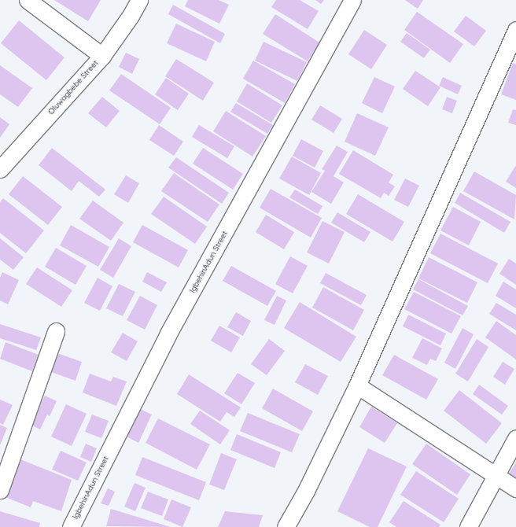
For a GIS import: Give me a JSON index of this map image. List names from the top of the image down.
{
  "streets": {
    "street": ["Oluwagbebe Street", "IgbehinAdun Street"]
  }
}
